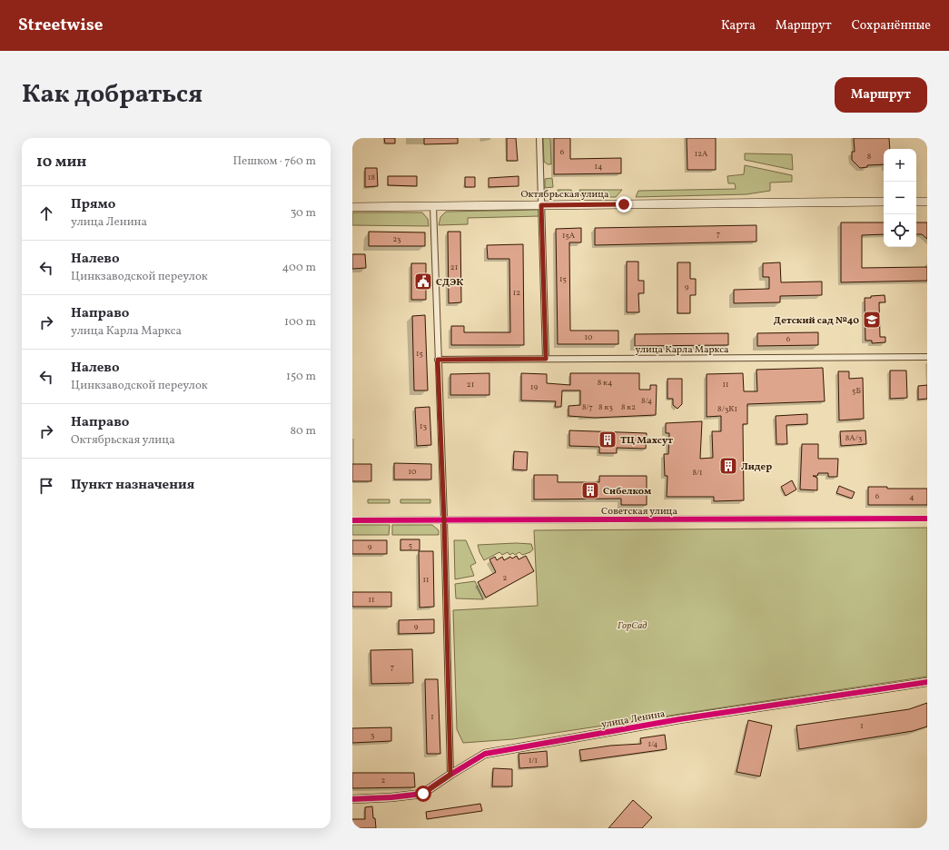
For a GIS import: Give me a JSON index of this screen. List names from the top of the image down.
{
  "streets": {
    "street": [
      "Октябрьская улица",
      "улица Карла Маркса",
      "Советская улица",
      "улица Ленина"
    ]
  },
  "parks": ["ГорСад"],
  "places": {
    "public building": ["СДЭК"],
    "school or university": ["Детский сад №40"],
    "building": ["ТЦ Махсут", "Лидер", "Сибелком"]
  },
  "house_numbers": [
    "6",
    "12А",
    "8",
    "14",
    "18",
    "7",
    "15А",
    "23",
    "21",
    "15",
    "9",
    "12",
    "10",
    "6",
    "15",
    "8 к4",
    "21",
    "11",
    "19",
    "5Б",
    "8/4",
    "8/7",
    "8 к3",
    "8 к2",
    "8/3К1",
    "13",
    "8А/3",
    "10",
    "8/1",
    "6",
    "4",
    "5",
    "9",
    "2",
    "11",
    "11",
    "9",
    "7",
    "1",
    "1",
    "3",
    "1/4",
    "1/1",
    "2"
  ],
  "page": {
    "header": "Streetwise",
    "nav": ["Карта", "Маршрут", "Сохранённые"],
    "title": "Как добраться",
    "buttons": "Маршрут",
    "heading": ["10 мин", "Пешком · 760 m"],
    "map_buttons": ["+", "−"],
    "list": [
      ["Прямо", "улица Ленина", "30 m"],
      ["Налево", "Цинкзаводской переулок", "400 m"],
      ["Направо", "улица Карла Маркса", "100 m"],
      ["Налево", "Цинкзаводской переулок", "150 m"],
      ["Направо", "Октябрьская улица", "80 m"],
      "Пункт назначения"
    ]
  }
}
